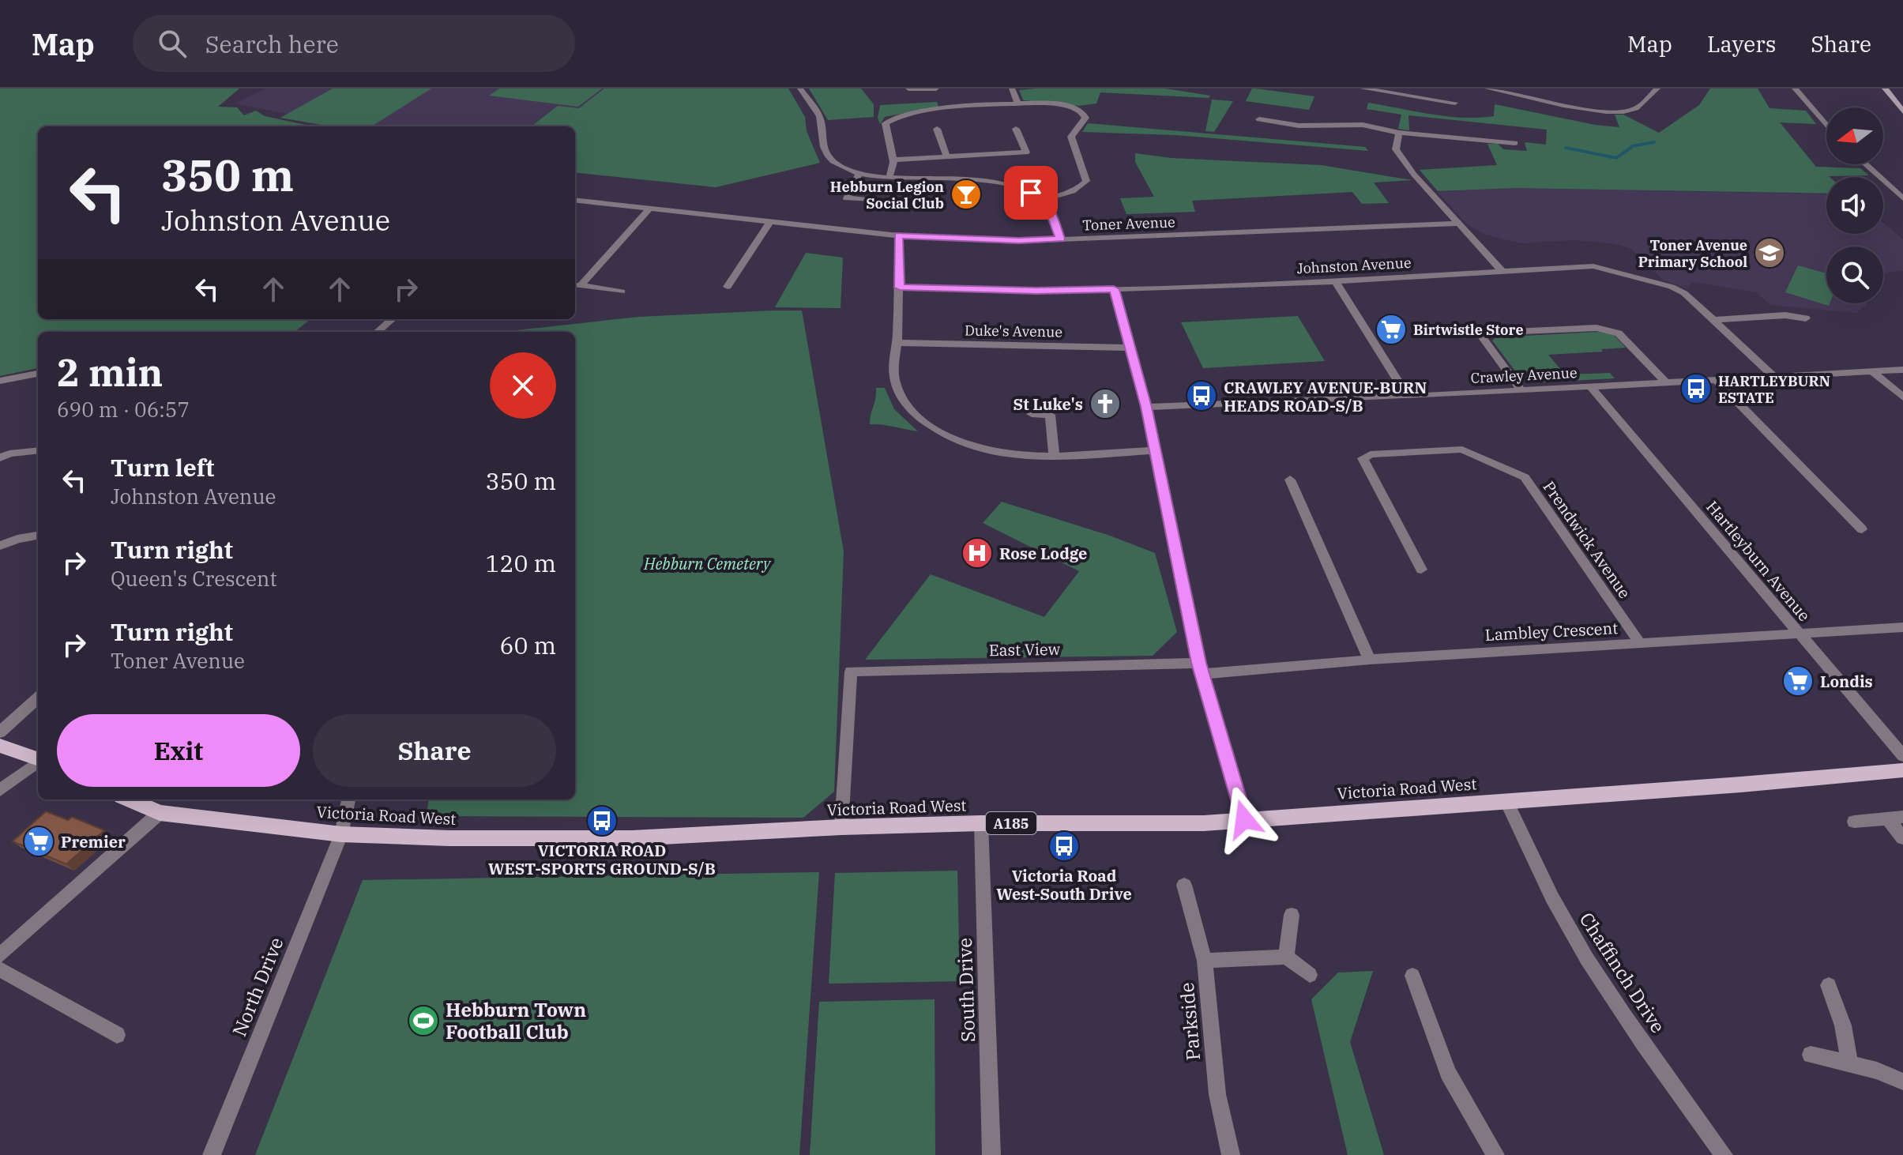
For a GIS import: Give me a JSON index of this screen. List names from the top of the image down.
{
  "streets": {
    "main road": ["Victoria Road West", "A185"],
    "street": [
      "Toner Avenue",
      "Johnston Avenue",
      "Duke's Avenue",
      "Crawley Avenue",
      "Prendwick Avenue",
      "Hartleyburn Avenue",
      "Lambley Crescent",
      "East View",
      "Chaffinch Drive",
      "North Drive",
      "South Drive",
      "Parkside"
    ]
  },
  "crossings": [
    ["Johnston Avenue", "Crawley Avenue"],
    ["Crawley Avenue", "Hartleyburn Avenue"],
    ["Prendwick Avenue", "Lambley Crescent"],
    ["Hartleyburn Avenue", "Lambley Crescent"],
    ["Lambley Crescent", "East View"],
    ["East View", "Victoria Road West"],
    ["Victoria Road West", "Chaffinch Drive"],
    ["Victoria Road West", "North Drive"],
    ["Victoria Road West", "South Drive"]
  ],
  "parks": ["Hebburn Cemetery"],
  "places": {
    "bar": ["Hebburn Legion Social Club"],
    "school or university": ["Toner Avenue Primary School"],
    "supermarket": ["Birtwistle Store", "Londis", "Premier"],
    "bus stop": [
      "HARTLEYBURN ESTATE",
      "CRAWLEY AVENUE-BURN HEADS ROAD-S/B",
      "VICTORIA ROAD WEST-SPORTS GROUND-S/B",
      "Victoria Road West-South Drive"
    ],
    "church": ["St Luke's"],
    "hospital": ["Rose Lodge"],
    "sports": ["Hebburn Town Football Club"]
  },
  "north": "left",
  "page": {
    "header": "Map",
    "search": "Search here",
    "nav": ["Map", "Layers", "Share"],
    "turn": ["350 m", "Johnston Avenue"],
    "heading": ["2 min", "690 m · 06:57"],
    "list": [
      {
        "name": "Turn left",
        "note": "Johnston Avenue",
        "value": "350 m"
      },
      {
        "name": "Turn right",
        "note": "Queen's Crescent",
        "value": "120 m"
      },
      {
        "name": "Turn right",
        "note": "Toner Avenue",
        "value": "60 m"
      }
    ],
    "buttons": ["Exit", "Share"]
  }
}
